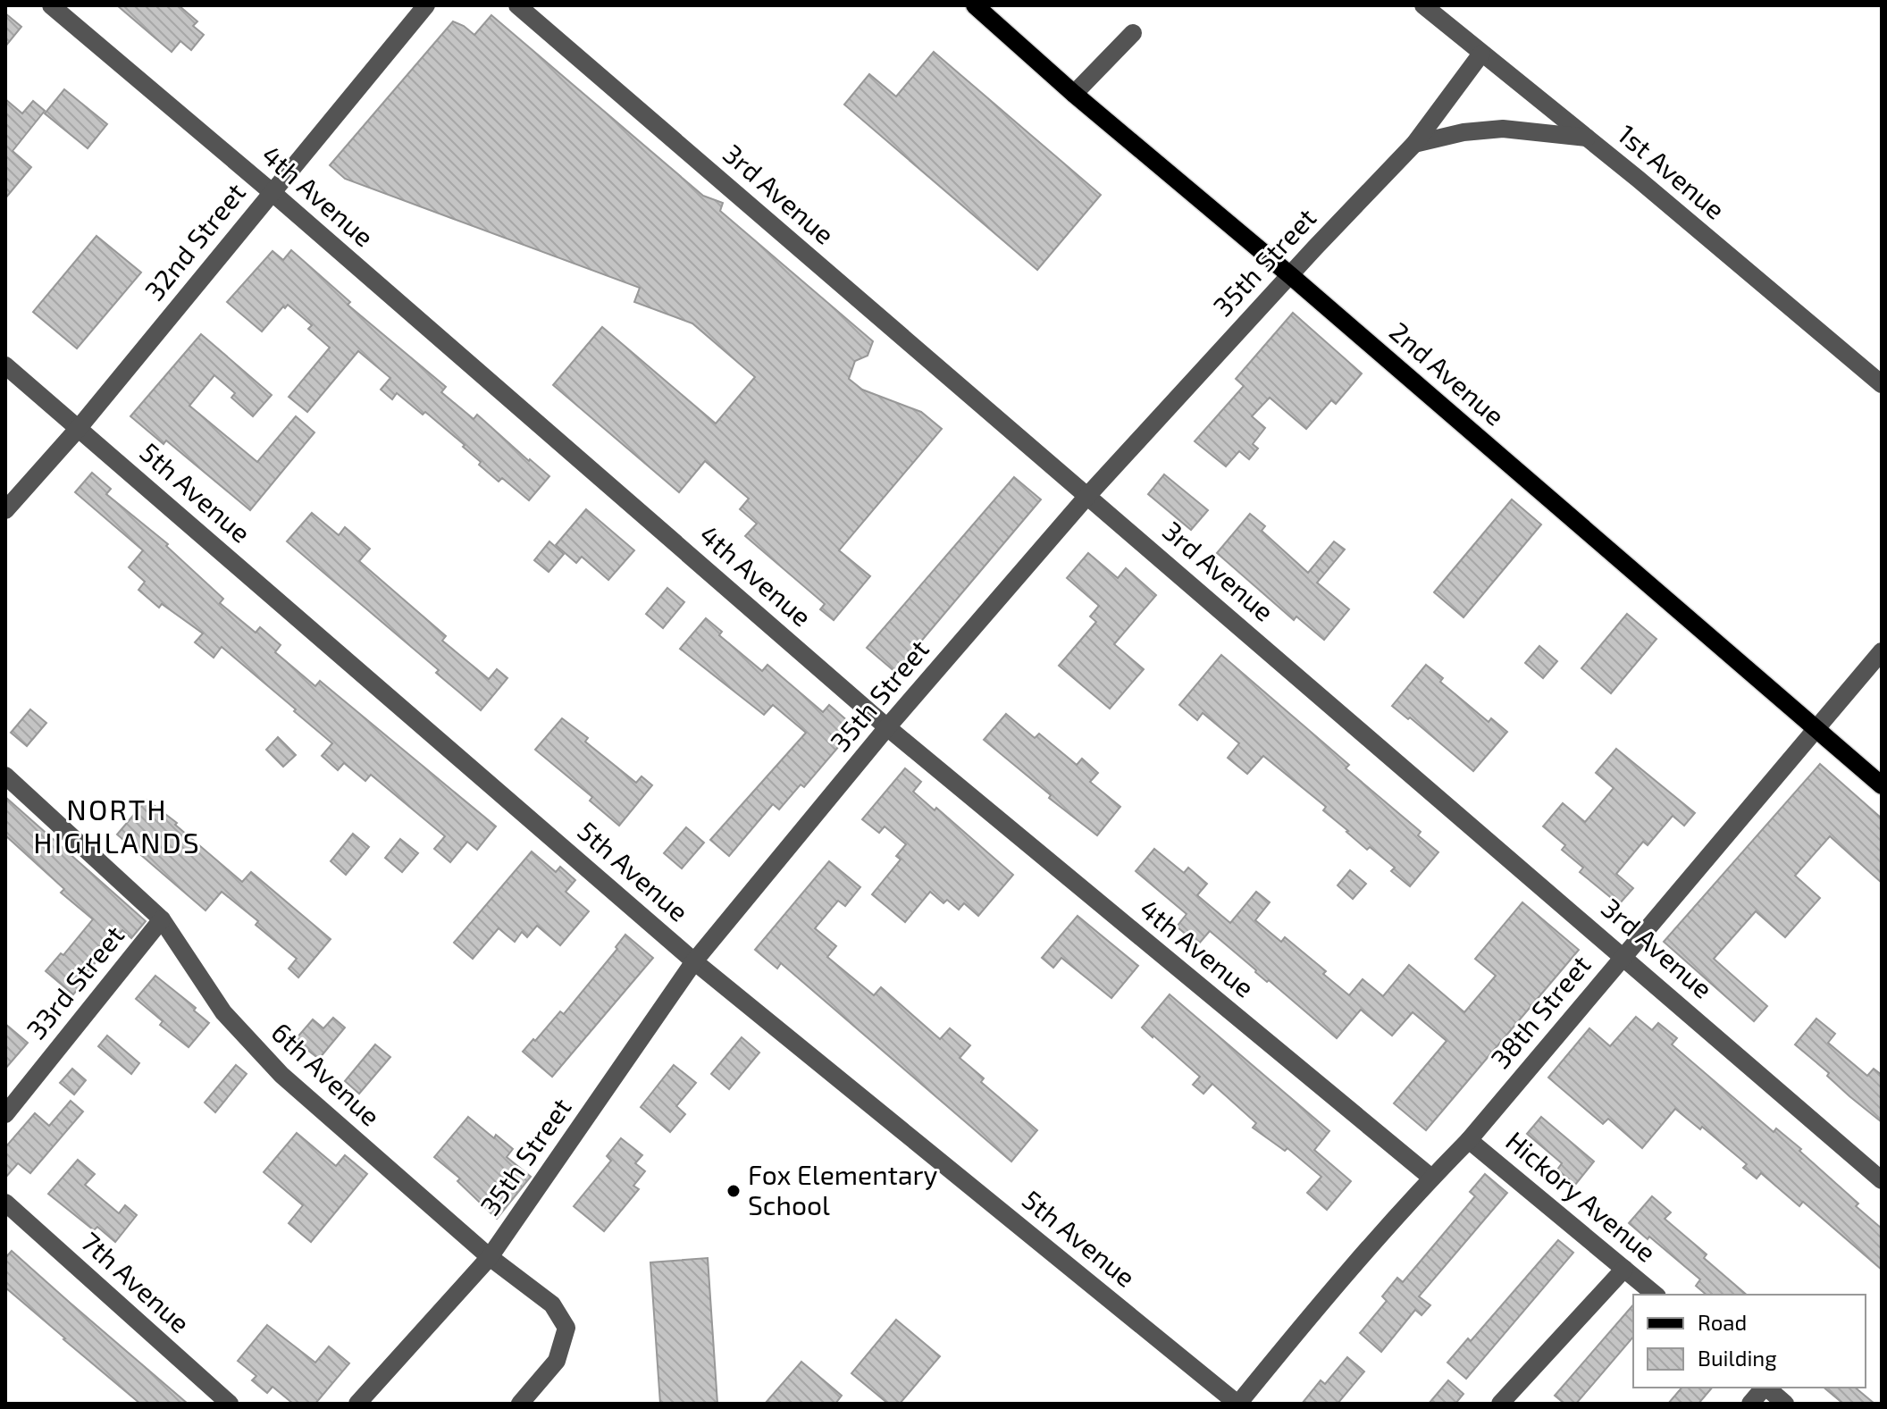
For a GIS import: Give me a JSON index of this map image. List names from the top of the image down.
{
  "streets": {
    "main road": ["2nd Avenue"],
    "street": [
      "1st Avenue",
      "3rd Avenue",
      "4th Avenue",
      "32nd Street",
      "35th Street",
      "5th Avenue",
      "33rd Street",
      "38th Street",
      "6th Avenue",
      "Hickory Avenue",
      "7th Avenue"
    ]
  },
  "crossings": [
    ["1st Avenue", "35th Street"],
    ["3rd Avenue", "35th Street"],
    ["3rd Avenue", "38th Street"],
    ["4th Avenue", "32nd Street"],
    ["4th Avenue", "35th Street"],
    ["4th Avenue", "38th Street"],
    ["32nd Street", "5th Avenue"],
    ["35th Street", "2nd Avenue"],
    ["35th Street", "5th Avenue"],
    ["35th Street", "6th Avenue"],
    ["2nd Avenue", "38th Street"],
    ["5th Avenue", "38th Street"],
    ["33rd Street", "6th Avenue"],
    ["38th Street", "Hickory Avenue"]
  ],
  "districts": ["NORTH HIGHLANDS"],
  "places": ["Fox Elementary School"],
  "legend": ["Road", "Building"]
}
